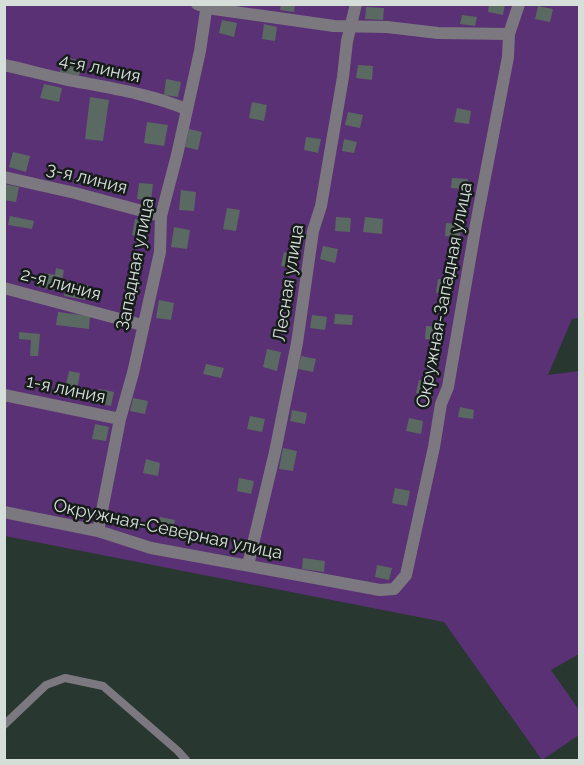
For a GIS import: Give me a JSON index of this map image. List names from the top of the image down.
{
  "streets": {
    "street": [
      "4-я линия",
      "3-я линия",
      "Западная улица",
      "Лесная улица",
      "2-я линия",
      "Окружная-Западная улица",
      "1-я линия",
      "Окружная-Северная улица"
    ]
  },
  "crossings": [
    ["4-я линия", "Западная улица"],
    ["3-я линия", "Западная улица"],
    ["Западная улица", "2-я линия"],
    ["Западная улица", "1-я линия"],
    ["Западная улица", "Окружная-Северная улица"],
    ["Лесная улица", "Окружная-Северная улица"],
    ["Окружная-Западная улица", "Окружная-Северная улица"]
  ]
}
